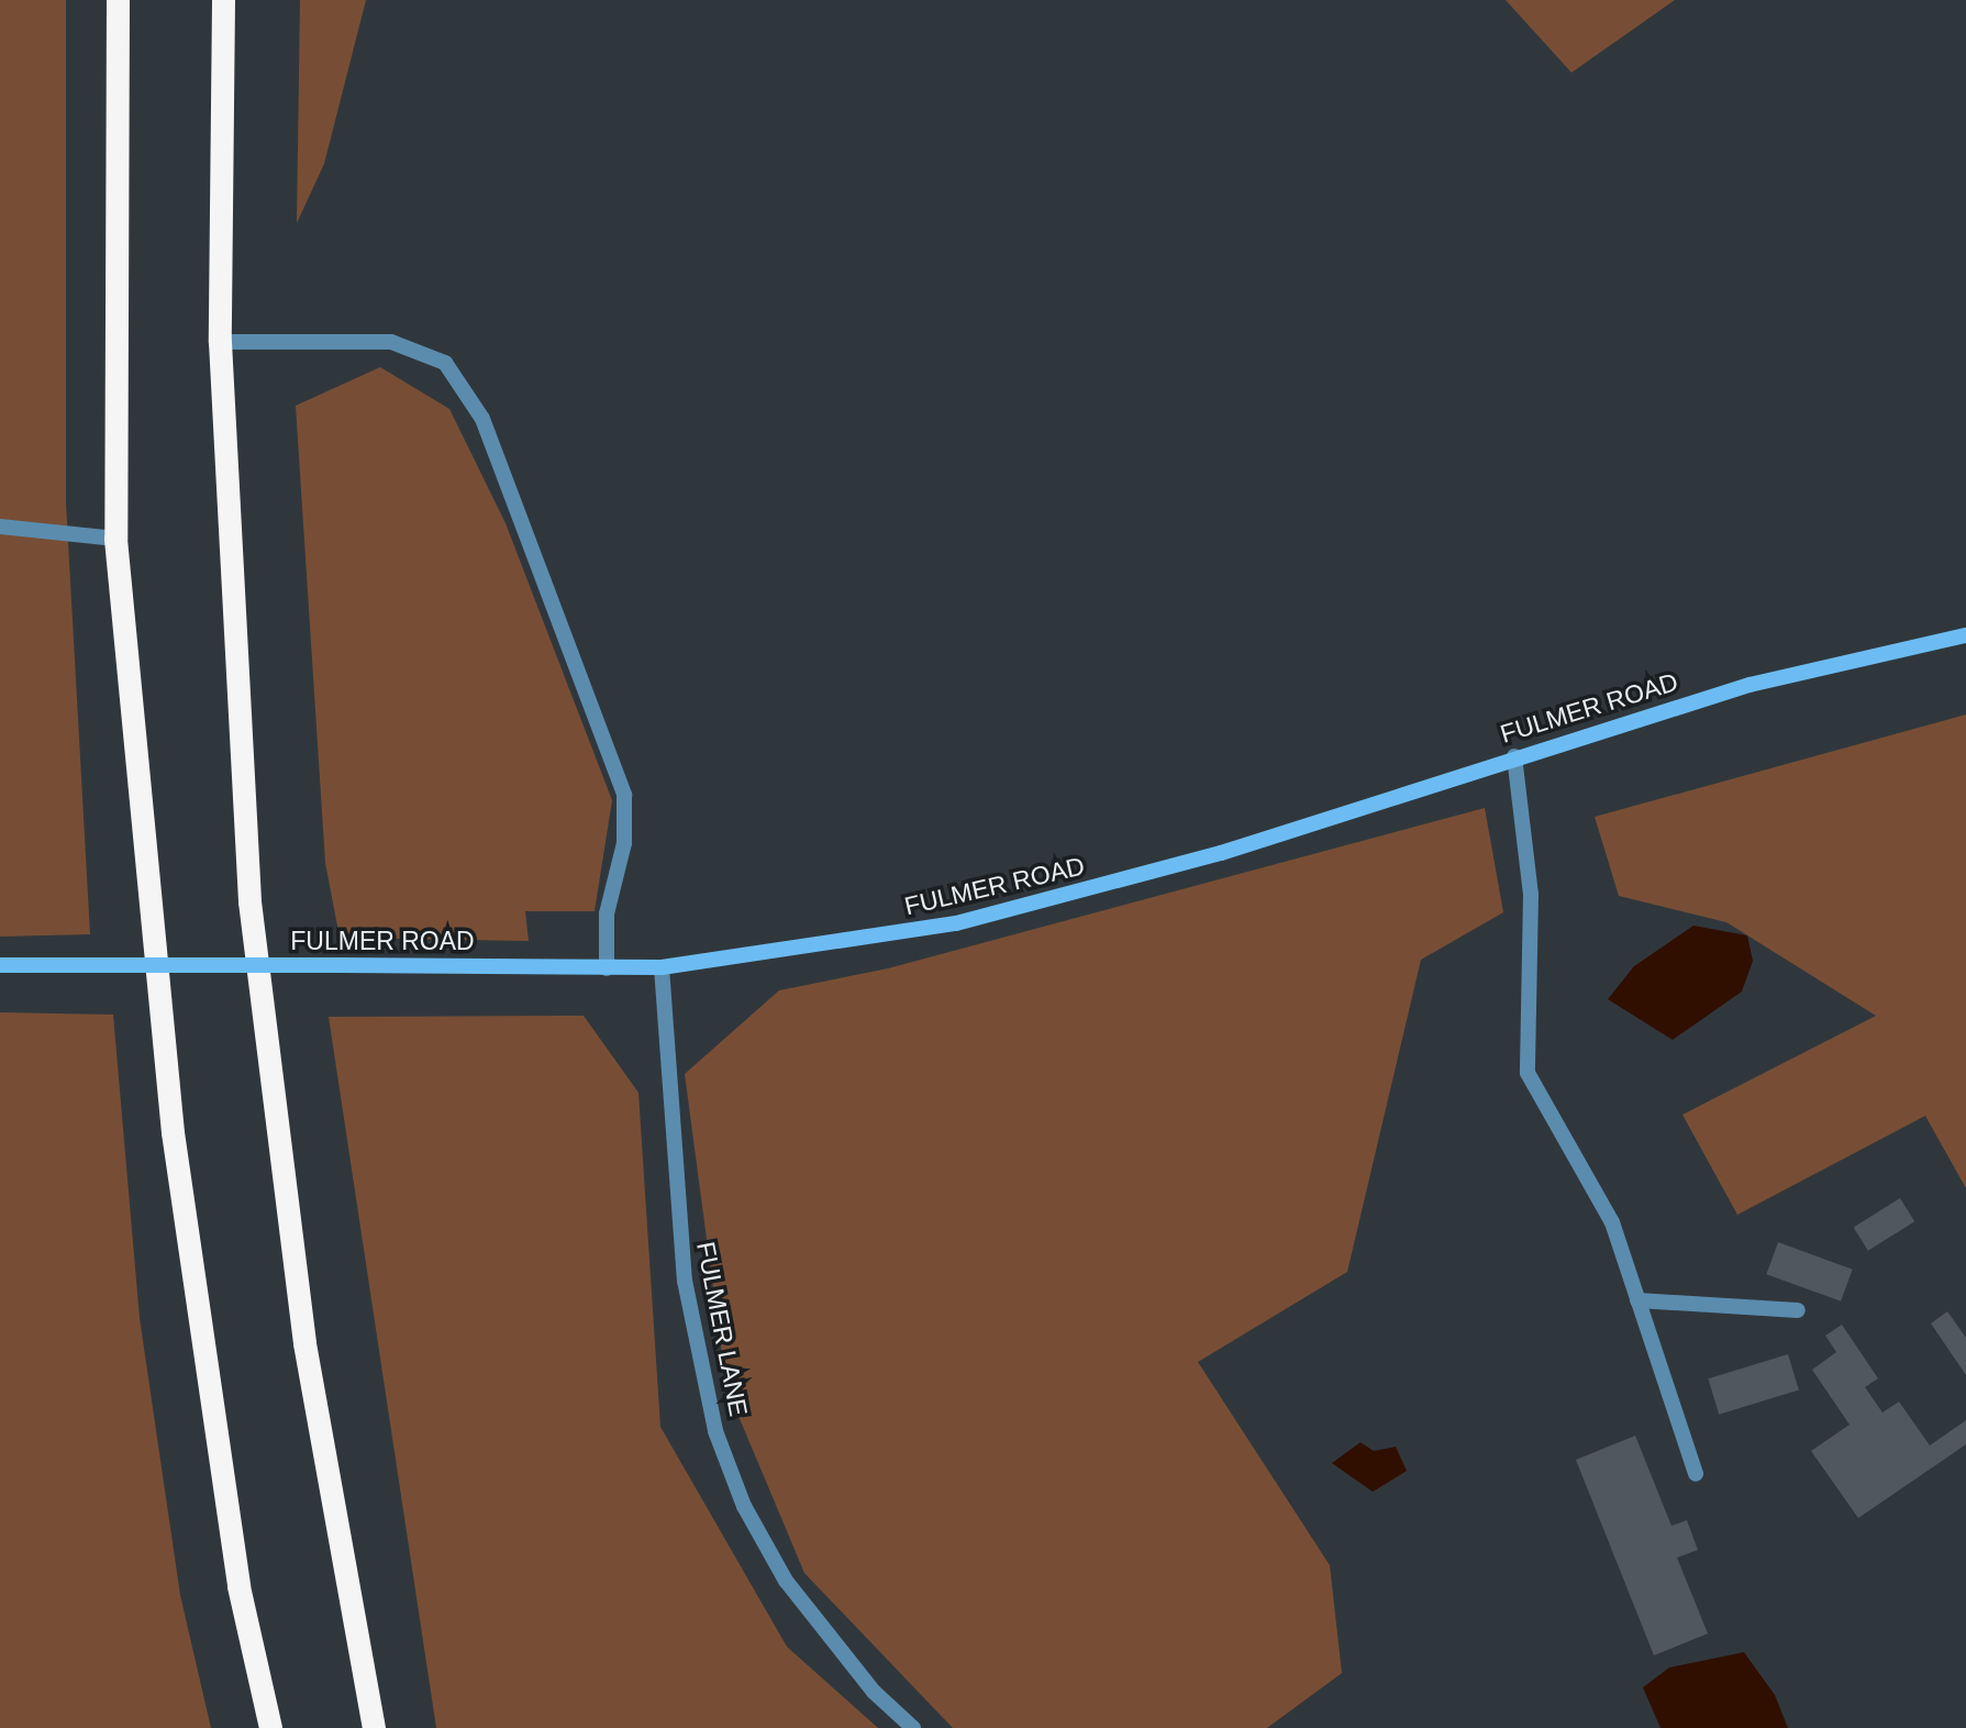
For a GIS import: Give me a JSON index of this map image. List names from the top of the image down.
{
  "streets": {
    "street": ["FULMER ROAD", "FULMER LANE"]
  },
  "crossings": [
    ["FULMER ROAD", "FULMER LANE"]
  ]
}
